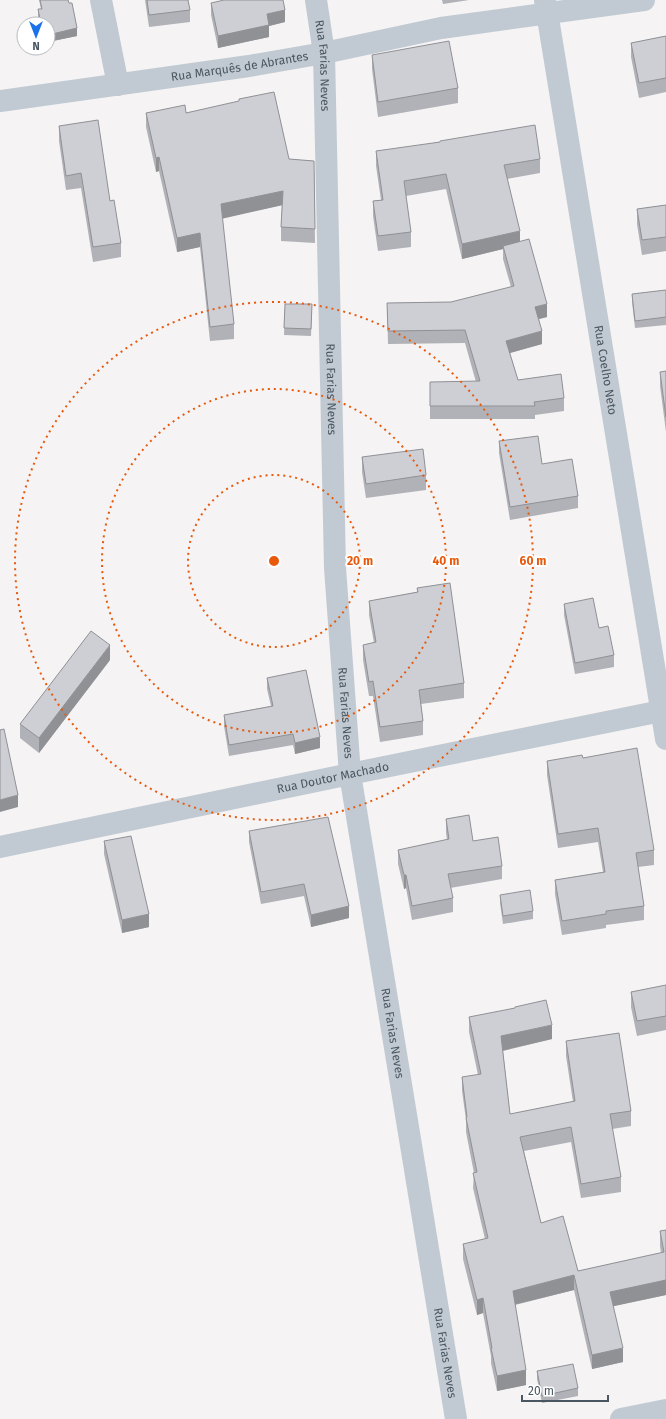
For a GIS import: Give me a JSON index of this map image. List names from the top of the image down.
{
  "streets": {
    "street": [
      "Rua Marquês de Abrantes",
      "Rua Farias Neves",
      "Rua Coelho Neto",
      "Rua Doutor Machado"
    ]
  },
  "crossings": [
    ["Rua Marquês de Abrantes", "Rua Farias Neves"],
    ["Rua Marquês de Abrantes", "Rua Coelho Neto"],
    ["Rua Farias Neves", "Rua Doutor Machado"],
    ["Rua Coelho Neto", "Rua Doutor Machado"]
  ],
  "scale_bar": "20 m",
  "north": "bottom",
  "rings": ["20 m", "40 m", "60 m"]
}
